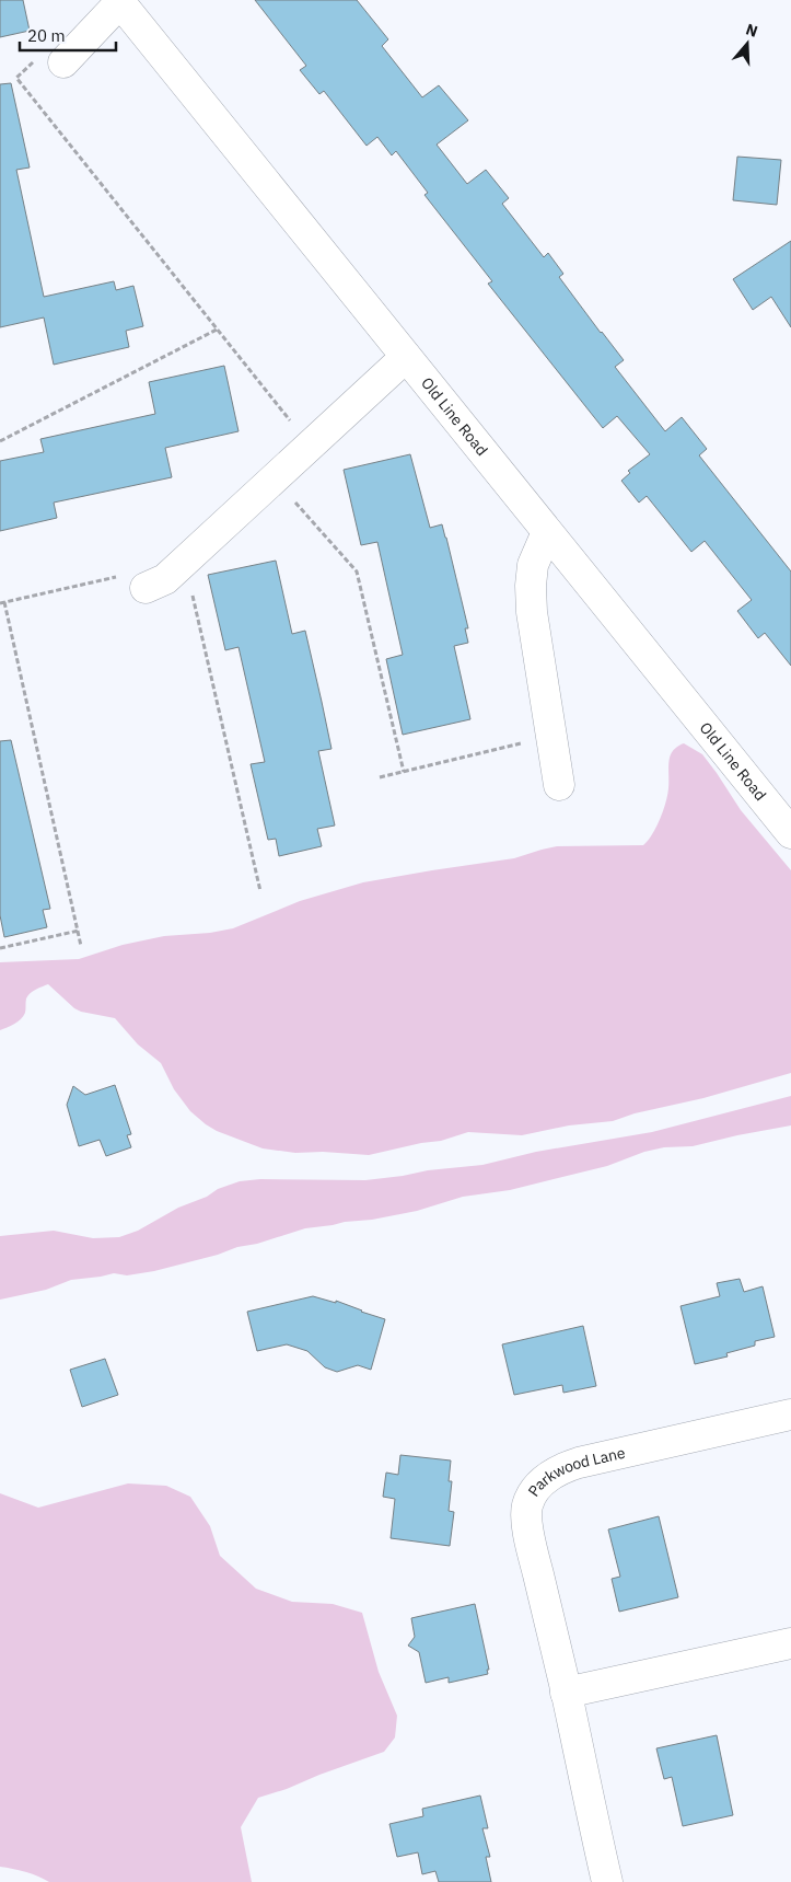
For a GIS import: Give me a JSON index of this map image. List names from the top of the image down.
{
  "streets": {
    "street": ["Old Line Road", "Parkwood Lane"]
  },
  "scale_bar": "20 m",
  "north": "top"
}
